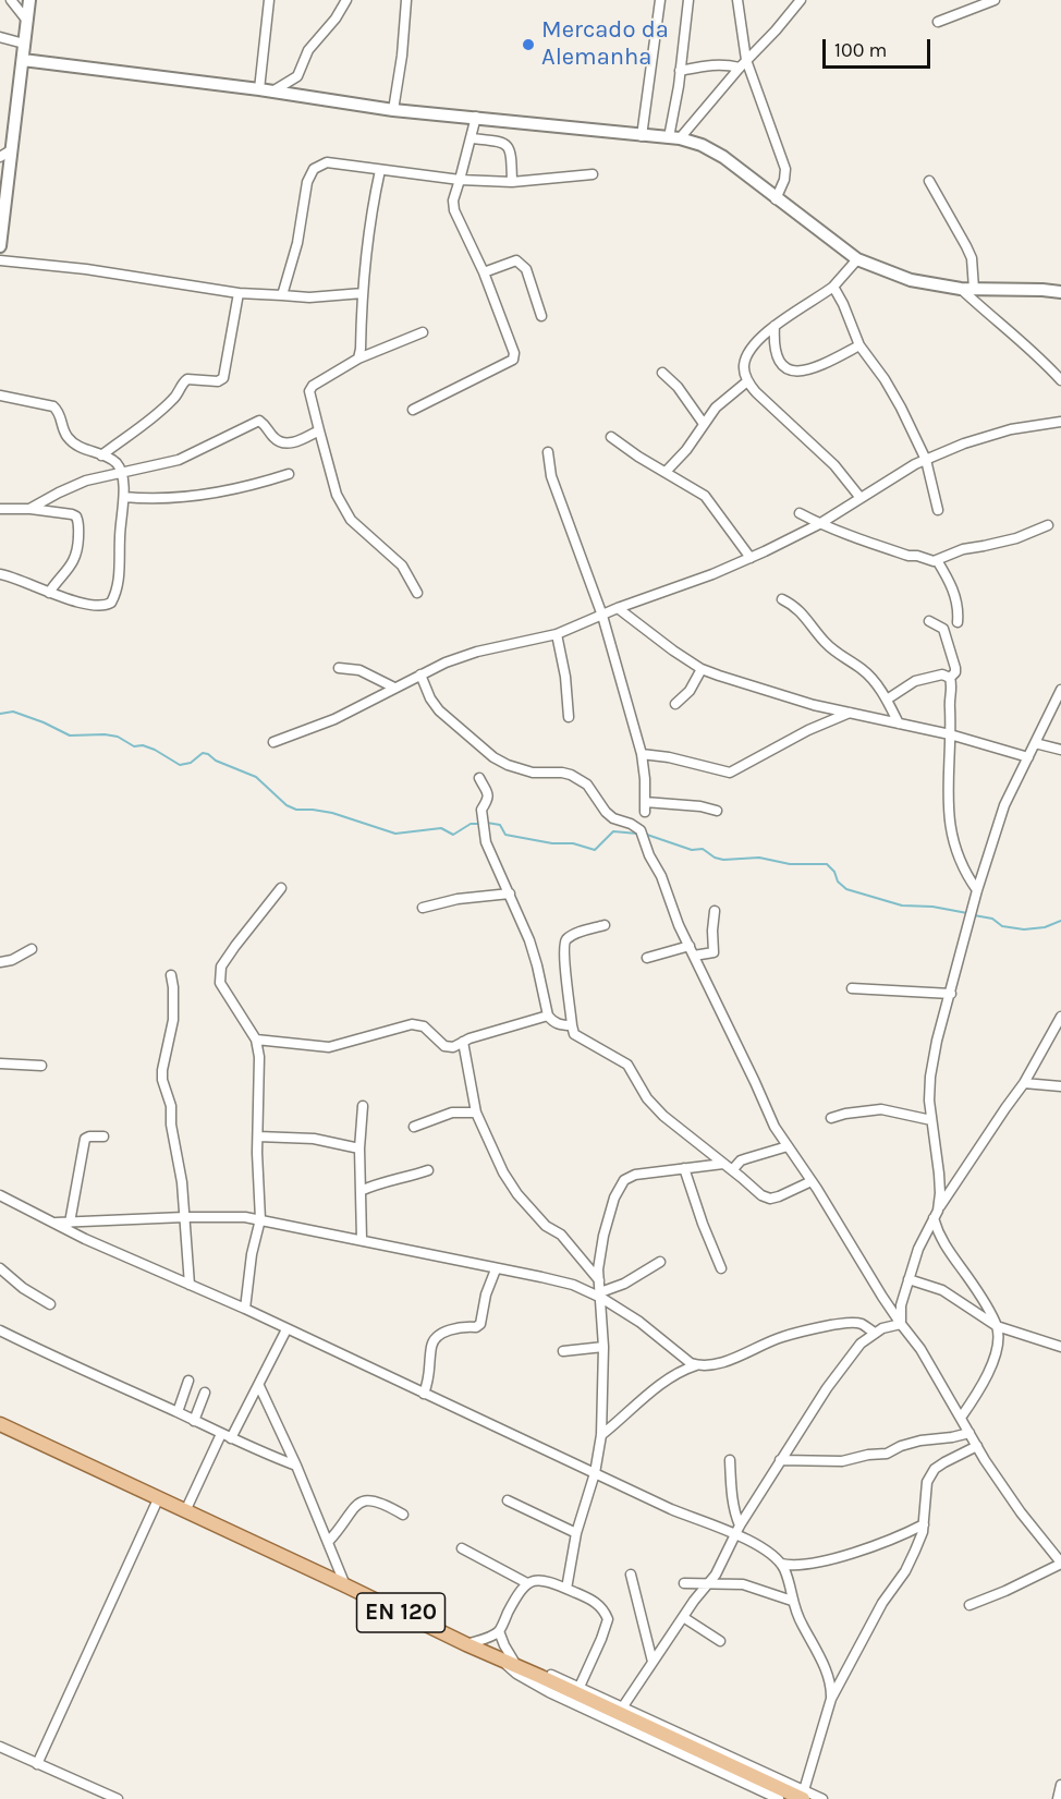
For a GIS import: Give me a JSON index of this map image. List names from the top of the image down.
{
  "streets": {
    "main road": ["EN 120"]
  },
  "places": ["Mercado da Alemanha"],
  "scale_bar": "100 m"
}
